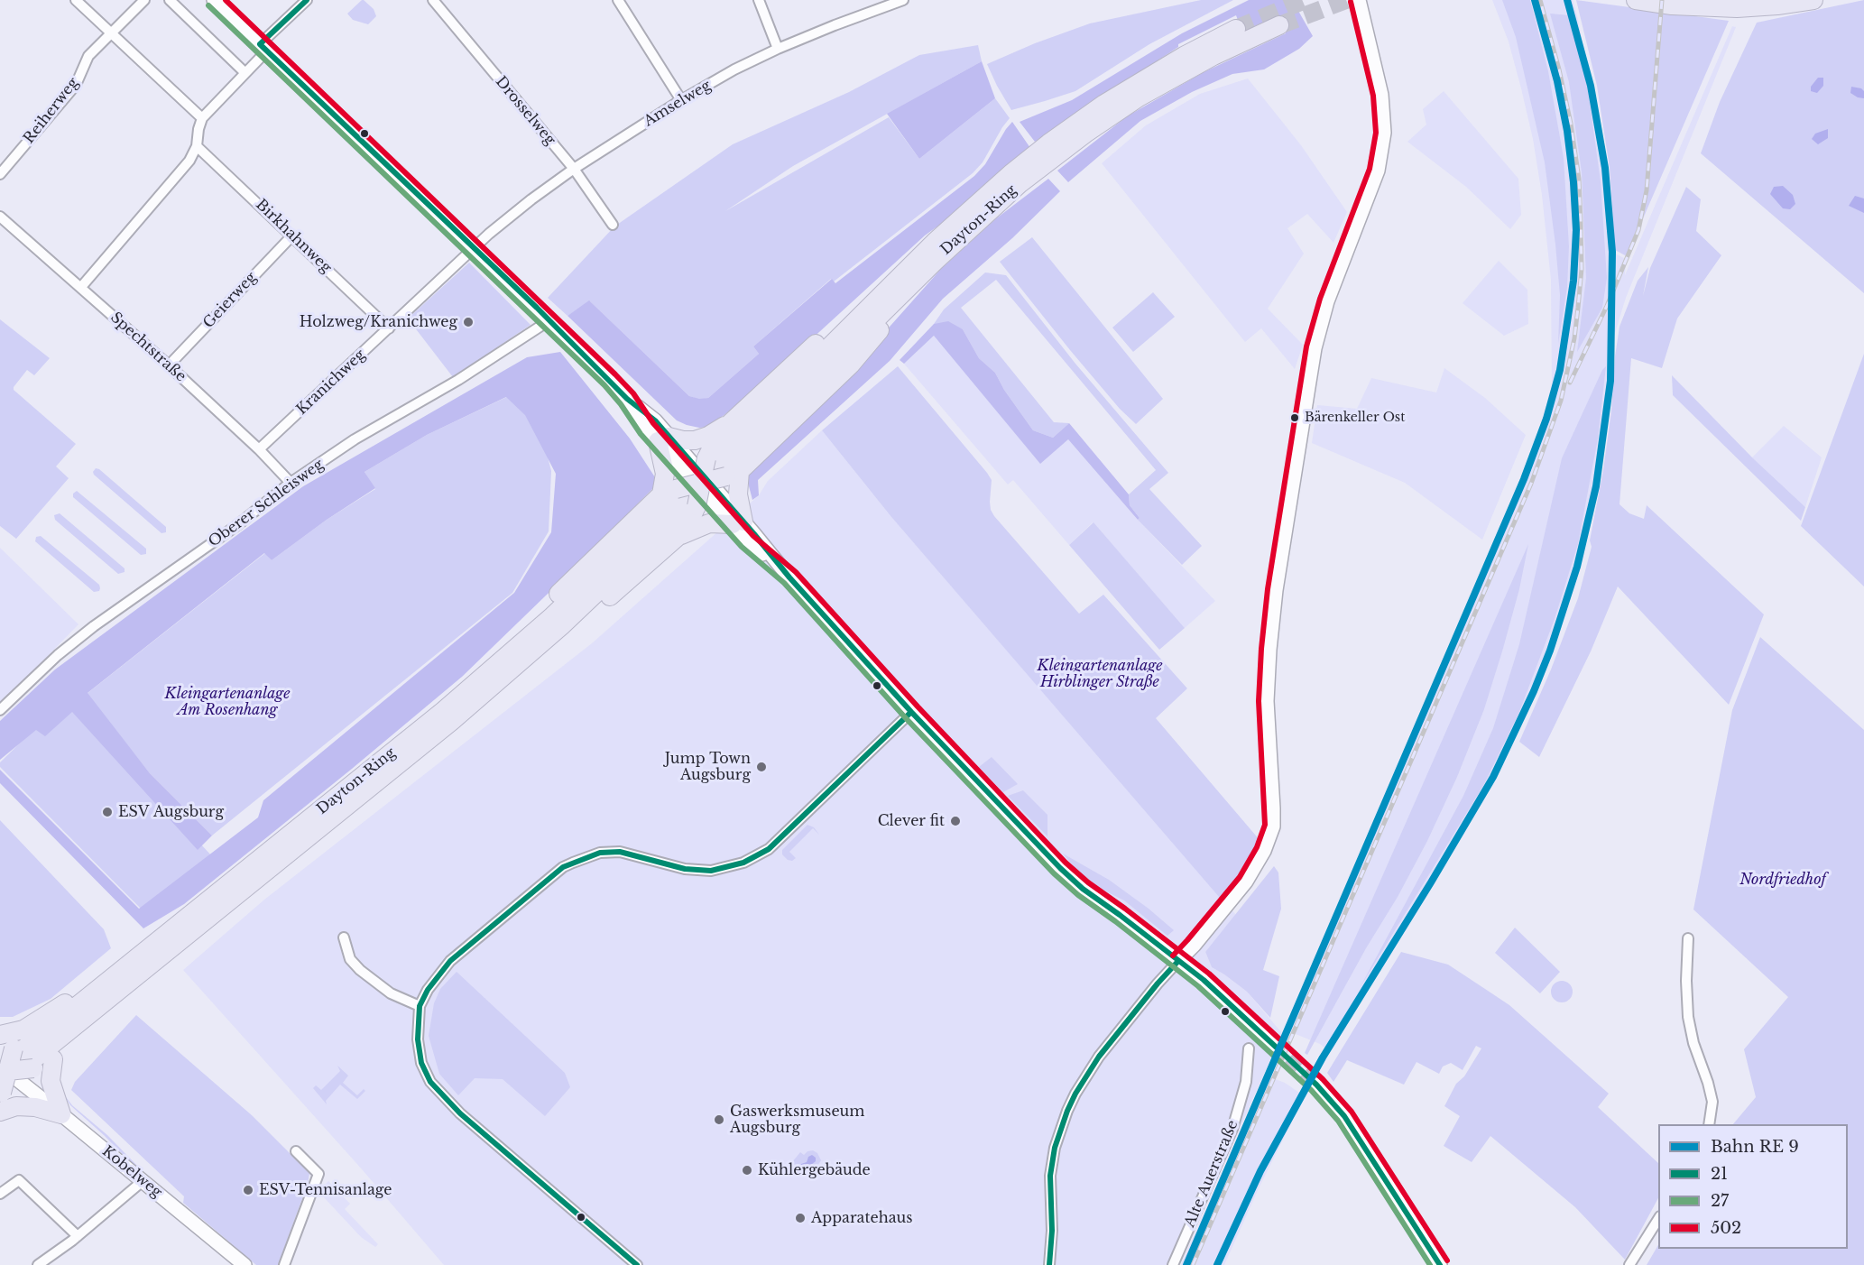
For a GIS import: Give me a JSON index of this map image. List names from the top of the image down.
{
  "streets": {
    "highway": ["Dayton-Ring"],
    "street": [
      "Amselweg",
      "Reiherweg",
      "Drosselweg",
      "Birkhahnweg",
      "Geierweg",
      "Spechtstraße",
      "Kranichweg",
      "Oberer Schleisweg",
      "Kobelweg",
      "Alte Auerstraße"
    ]
  },
  "crossings": [
    ["Amselweg", "Drosselweg"],
    ["Amselweg", "Kranichweg"],
    ["Birkhahnweg", "Geierweg"],
    ["Birkhahnweg", "Kranichweg"],
    ["Geierweg", "Spechtstraße"],
    ["Spechtstraße", "Kranichweg"],
    ["Spechtstraße", "Oberer Schleisweg"]
  ],
  "parks": ["Kleingartenanlage Hirblinger Straße", "Kleingartenanlage Am Rosenhang", "Nordfriedhof"],
  "places": [
    "Holzweg/Kranichweg",
    "Bärenkeller Ost",
    "Jump Town Augsburg",
    "ESV Augsburg",
    "Clever fit",
    "Gaswerksmuseum Augsburg",
    "Kühlergebäude",
    "ESV-Tennisanlage",
    "Apparatehaus"
  ],
  "lines": ["transit line 21", "transit line 502", "transit line 27"],
  "legend": [
    "Bahn RE 9",
    "21",
    "27",
    "502"
  ]
}
